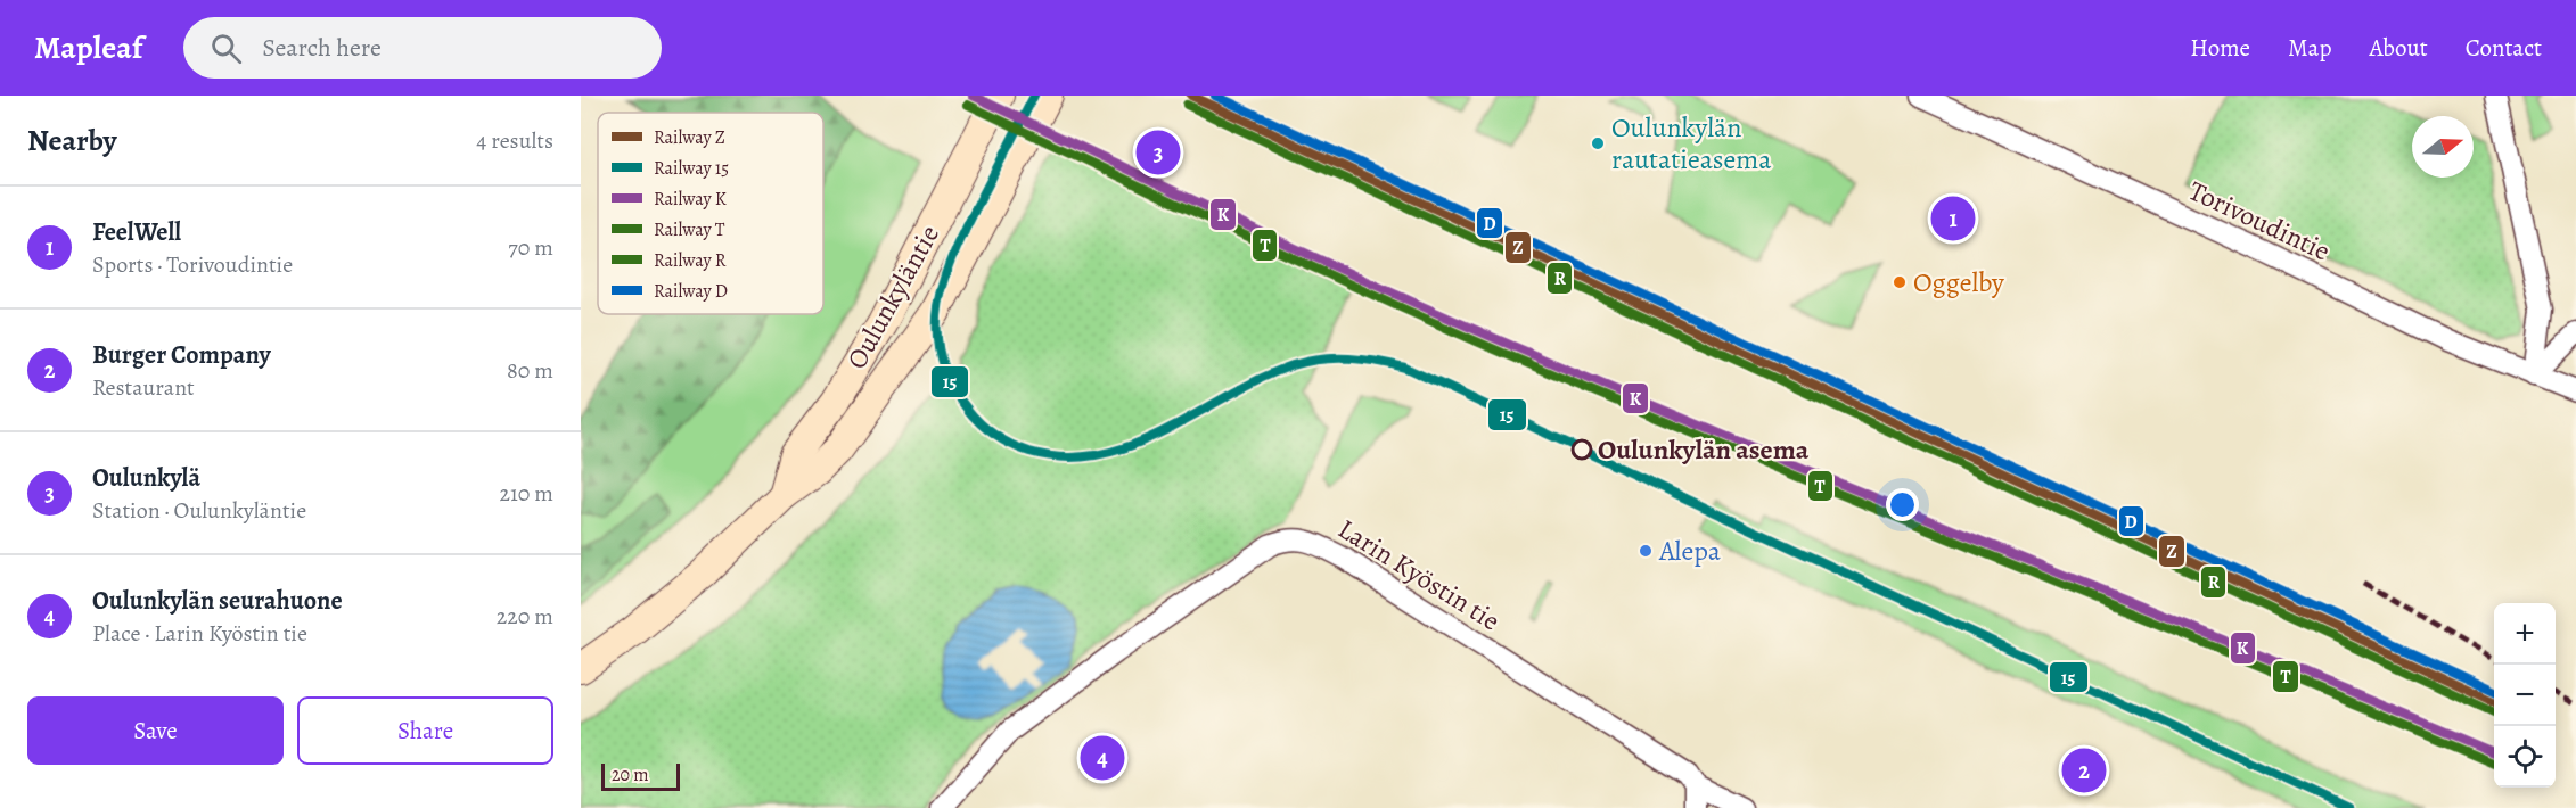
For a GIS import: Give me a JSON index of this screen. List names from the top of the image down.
{
  "streets": {
    "main road": ["Oulunkyläntie"],
    "street": ["Torivoudintie", "Larin Kyöstin tie"]
  },
  "places": [
    "Oulunkylän rautatieasema",
    "Oggelby",
    "Oulunkylän asema",
    "Alepa"
  ],
  "lines": [
    "rail line Z",
    "rail line 15",
    "rail line K",
    "rail line D",
    "rail line T",
    "rail line R"
  ],
  "legend": [
    "Railway Z",
    "Railway 15",
    "Railway K",
    "Railway T",
    "Railway R",
    "Railway D"
  ],
  "scale_bar": "20 m",
  "north": "right",
  "page": {
    "header": "Mapleaf",
    "search": "Search here",
    "nav": [
      "Home",
      "Map",
      "About",
      "Contact"
    ],
    "heading": ["Nearby", "4 results"],
    "pins": [
      "3",
      "1",
      "4",
      "2"
    ],
    "list": [
      {
        "mark": "1",
        "name": "FeelWell",
        "note": "Sports · Torivoudintie",
        "value": "70 m"
      },
      {
        "mark": "2",
        "name": "Burger Company",
        "note": "Restaurant",
        "value": "80 m"
      },
      {
        "mark": "3",
        "name": "Oulunkylä",
        "note": "Station · Oulunkyläntie",
        "value": "210 m"
      },
      {
        "mark": "4",
        "name": "Oulunkylän seurahuone",
        "note": "Place · Larin Kyöstin tie",
        "value": "220 m"
      }
    ],
    "map_buttons": ["+", "−"],
    "buttons": ["Save", "Share"],
    "scale": "20 m"
  }
}
